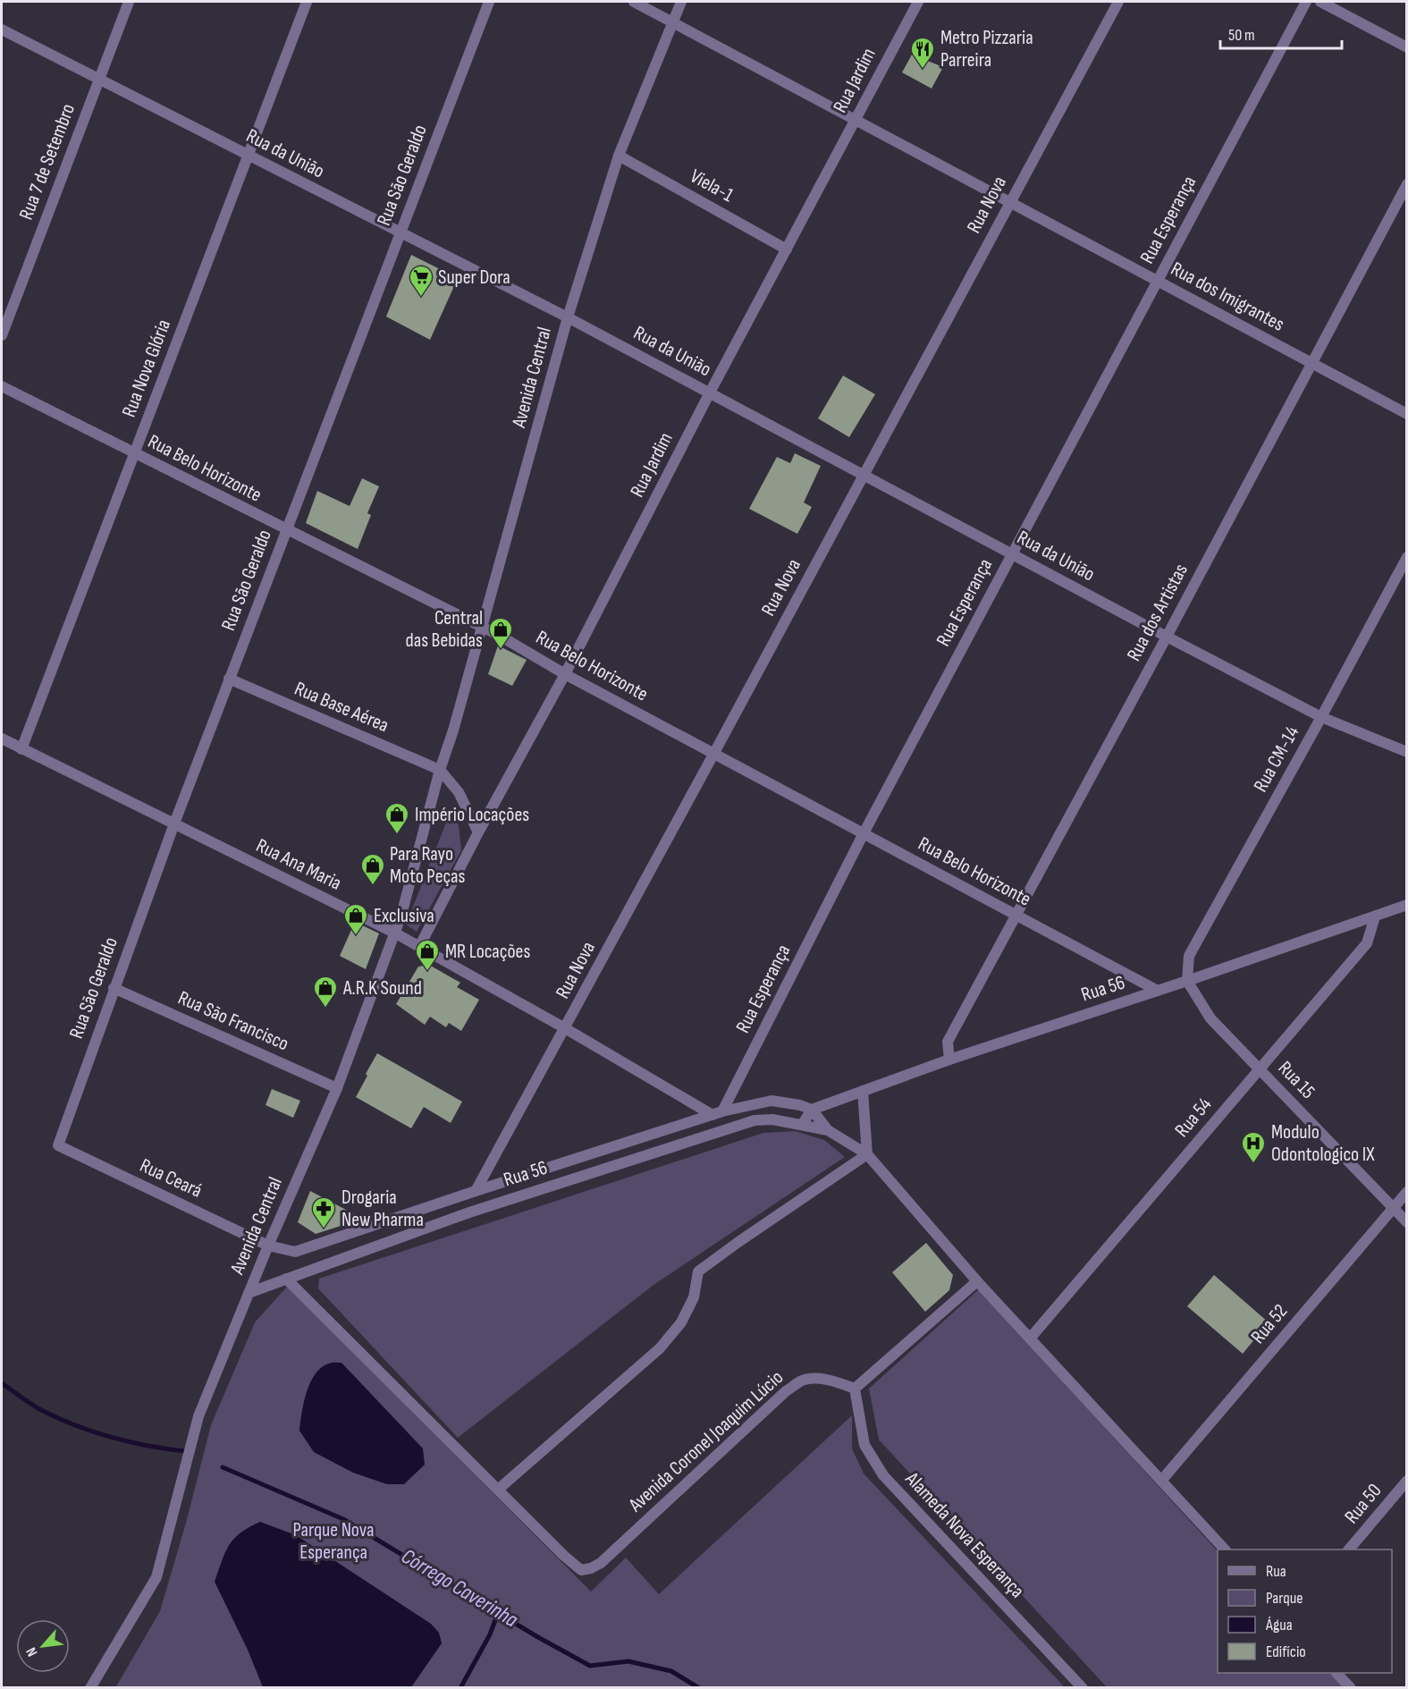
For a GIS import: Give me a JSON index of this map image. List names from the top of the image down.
{
  "streets": {
    "street": [
      "Rua Jardim",
      "Rua da União",
      "Rua 7 de Setembro",
      "Rua São Geraldo",
      "Viela-1",
      "Rua Nova",
      "Rua Esperança",
      "Rua dos Imigrantes",
      "Rua Nova Glória",
      "Avenida Central",
      "Rua Belo Horizonte",
      "Rua dos Artistas",
      "Rua Base Aérea",
      "Rua CM-14",
      "Rua Ana Maria",
      "Rua 56",
      "Rua São Francisco",
      "Rua 15",
      "Rua 54",
      "Rua Ceará",
      "Rua 52",
      "Avenida Coronel Joaquim Lúcio",
      "Rua 50",
      "Alameda Nova Esperança"
    ]
  },
  "crossings": [
    ["Rua Jardim", "Rua da União"],
    ["Rua Jardim", "Viela-1"],
    ["Rua Jardim", "Rua dos Imigrantes"],
    ["Rua Jardim", "Rua Belo Horizonte"],
    ["Rua Jardim", "Rua Ana Maria"],
    ["Rua da União", "Rua 7 de Setembro"],
    ["Rua da União", "Rua São Geraldo"],
    ["Rua da União", "Rua Nova"],
    ["Rua da União", "Rua Esperança"],
    ["Rua da União", "Rua Nova Glória"],
    ["Rua da União", "Avenida Central"],
    ["Rua da União", "Rua dos Artistas"],
    ["Rua da União", "Rua CM-14"],
    ["Rua São Geraldo", "Rua Belo Horizonte"],
    ["Rua São Geraldo", "Rua Base Aérea"],
    ["Rua São Geraldo", "Rua Ana Maria"],
    ["Rua São Geraldo", "Rua São Francisco"],
    ["Rua São Geraldo", "Rua Ceará"],
    ["Viela-1", "Avenida Central"],
    ["Rua Nova", "Rua dos Imigrantes"],
    ["Rua Nova", "Rua Belo Horizonte"],
    ["Rua Nova", "Rua Ana Maria"],
    ["Rua Nova", "Rua 56"],
    ["Rua Esperança", "Rua dos Imigrantes"],
    ["Rua Esperança", "Rua Belo Horizonte"],
    ["Rua Esperança", "Rua Ana Maria"],
    ["Rua Esperança", "Rua 56"],
    ["Rua dos Imigrantes", "Avenida Central"],
    ["Rua dos Imigrantes", "Rua dos Artistas"],
    ["Rua Nova Glória", "Rua Belo Horizonte"],
    ["Rua Nova Glória", "Rua Ana Maria"],
    ["Avenida Central", "Rua Belo Horizonte"],
    ["Avenida Central", "Rua Base Aérea"],
    ["Avenida Central", "Rua Ana Maria"],
    ["Avenida Central", "Rua 56"],
    ["Avenida Central", "Rua São Francisco"],
    ["Avenida Central", "Rua Ceará"],
    ["Rua Belo Horizonte", "Rua dos Artistas"],
    ["Rua Belo Horizonte", "Rua 56"],
    ["Rua dos Artistas", "Rua 56"],
    ["Rua CM-14", "Rua 56"],
    ["Rua CM-14", "Rua 15"],
    ["Rua Ana Maria", "Rua 56"],
    ["Rua 56", "Rua 15"],
    ["Rua 56", "Rua 54"],
    ["Rua 56", "Rua Ceará"],
    ["Rua 56", "Avenida Coronel Joaquim Lúcio"],
    ["Rua 15", "Rua 54"],
    ["Rua 15", "Rua 52"],
    ["Avenida Coronel Joaquim Lúcio", "Alameda Nova Esperança"]
  ],
  "water": ["Córrego Caverinha"],
  "parks": ["Parque Nova Esperança"],
  "places": {
    "restaurant": ["Metro Pizzaria Parreira"],
    "supermarket": ["Super Dora"],
    "shop": [
      "Central das Bebidas",
      "Império Locações",
      "Para Rayo Moto Peças",
      "Exclusiva",
      "MR Locações",
      "A.R.K Sound"
    ],
    "hospital": ["Modulo Odontologico IX"],
    "pharmacy": ["Drogaria New Pharma"]
  },
  "legend": [
    "Rua",
    "Parque",
    "Água",
    "Edifício"
  ],
  "scale_bar": "50 m",
  "north": "bottom left"
}
